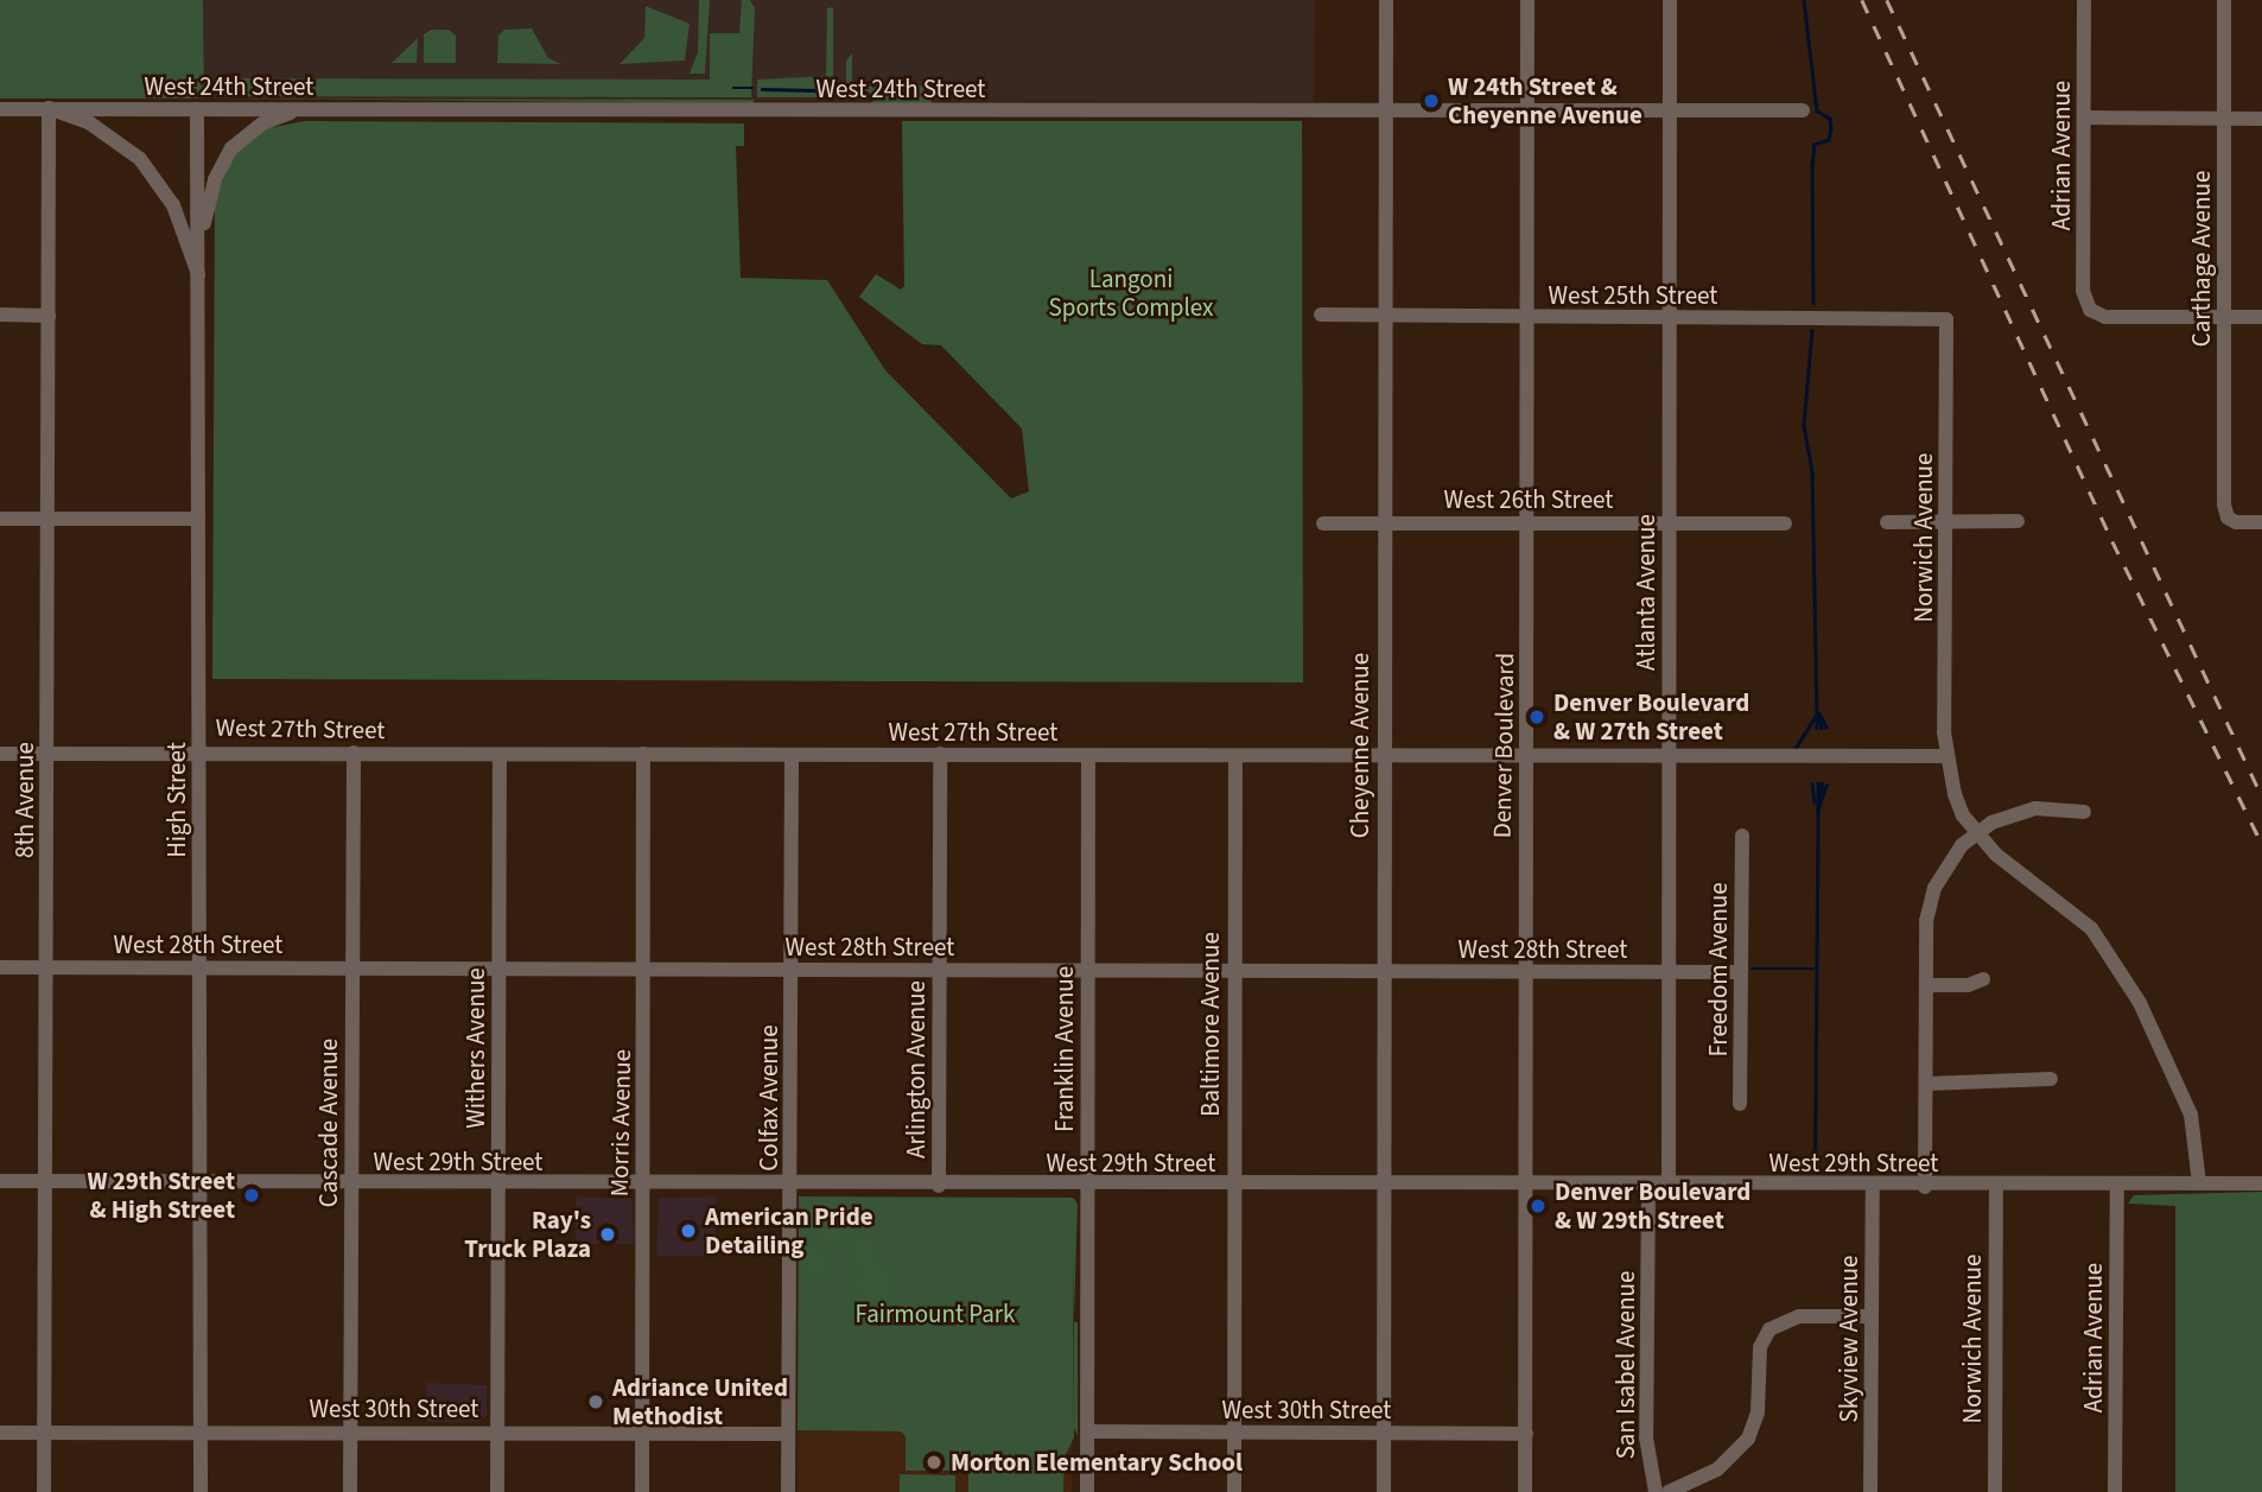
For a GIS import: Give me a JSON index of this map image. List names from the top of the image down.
{
  "streets": {
    "street": [
      "West 24th Street",
      "Adrian Avenue",
      "Carthage Avenue",
      "West 25th Street",
      "West 26th Street",
      "Norwich Avenue",
      "Atlanta Avenue",
      "West 27th Street",
      "Cheyenne Avenue",
      "Denver Boulevard",
      "8th Avenue",
      "High Street",
      "West 28th Street",
      "Freedom Avenue",
      "Baltimore Avenue",
      "Withers Avenue",
      "Franklin Avenue",
      "Arlington Avenue",
      "Colfax Avenue",
      "Cascade Avenue",
      "Morris Avenue",
      "West 29th Street",
      "Skyview Avenue",
      "San Isabel Avenue",
      "West 30th Street"
    ]
  },
  "crossings": [
    ["West 24th Street", "Atlanta Avenue"],
    ["West 24th Street", "Cheyenne Avenue"],
    ["West 24th Street", "Denver Boulevard"],
    ["West 24th Street", "8th Avenue"],
    ["West 24th Street", "High Street"],
    ["Adrian Avenue", "Carthage Avenue"],
    ["Adrian Avenue", "West 29th Street"],
    ["West 25th Street", "Norwich Avenue"],
    ["West 25th Street", "Atlanta Avenue"],
    ["West 25th Street", "Cheyenne Avenue"],
    ["West 25th Street", "Denver Boulevard"],
    ["West 26th Street", "Atlanta Avenue"],
    ["West 26th Street", "Cheyenne Avenue"],
    ["West 26th Street", "Denver Boulevard"],
    ["Norwich Avenue", "West 27th Street"],
    ["Norwich Avenue", "West 29th Street"],
    ["Atlanta Avenue", "West 27th Street"],
    ["Atlanta Avenue", "West 28th Street"],
    ["Atlanta Avenue", "West 29th Street"],
    ["West 27th Street", "Cheyenne Avenue"],
    ["West 27th Street", "Denver Boulevard"],
    ["West 27th Street", "8th Avenue"],
    ["West 27th Street", "High Street"],
    ["West 27th Street", "Baltimore Avenue"],
    ["West 27th Street", "Withers Avenue"],
    ["West 27th Street", "Franklin Avenue"],
    ["West 27th Street", "Arlington Avenue"],
    ["West 27th Street", "Colfax Avenue"],
    ["West 27th Street", "Cascade Avenue"],
    ["West 27th Street", "Morris Avenue"],
    ["Cheyenne Avenue", "West 28th Street"],
    ["Cheyenne Avenue", "West 29th Street"],
    ["Cheyenne Avenue", "West 30th Street"],
    ["Denver Boulevard", "West 28th Street"],
    ["Denver Boulevard", "West 29th Street"],
    ["Denver Boulevard", "West 30th Street"],
    ["8th Avenue", "West 28th Street"],
    ["8th Avenue", "West 29th Street"],
    ["8th Avenue", "West 30th Street"],
    ["High Street", "West 28th Street"],
    ["High Street", "West 29th Street"],
    ["High Street", "West 30th Street"],
    ["West 28th Street", "Freedom Avenue"],
    ["West 28th Street", "Baltimore Avenue"],
    ["West 28th Street", "Withers Avenue"],
    ["West 28th Street", "Franklin Avenue"],
    ["West 28th Street", "Arlington Avenue"],
    ["West 28th Street", "Colfax Avenue"],
    ["West 28th Street", "Cascade Avenue"],
    ["West 28th Street", "Morris Avenue"],
    ["Baltimore Avenue", "West 29th Street"],
    ["Baltimore Avenue", "West 30th Street"],
    ["Withers Avenue", "West 29th Street"],
    ["Withers Avenue", "West 30th Street"],
    ["Franklin Avenue", "West 29th Street"],
    ["Franklin Avenue", "West 30th Street"],
    ["Arlington Avenue", "West 29th Street"],
    ["Colfax Avenue", "West 29th Street"],
    ["Colfax Avenue", "West 30th Street"],
    ["Cascade Avenue", "West 29th Street"],
    ["Cascade Avenue", "West 30th Street"],
    ["Morris Avenue", "West 29th Street"],
    ["Morris Avenue", "West 30th Street"],
    ["West 29th Street", "Skyview Avenue"],
    ["West 29th Street", "San Isabel Avenue"]
  ],
  "parks": ["Langoni Sports Complex", "Fairmount Park"],
  "places": [
    "W 24th Street & Cheyenne Avenue",
    "Denver Boulevard & W 27th Street",
    "W 29th Street & High Street",
    "Denver Boulevard & W 29th Street",
    "American Pride Detailing",
    "Ray's Truck Plaza",
    "Adriance United Methodist",
    "Morton Elementary School"
  ]
}
